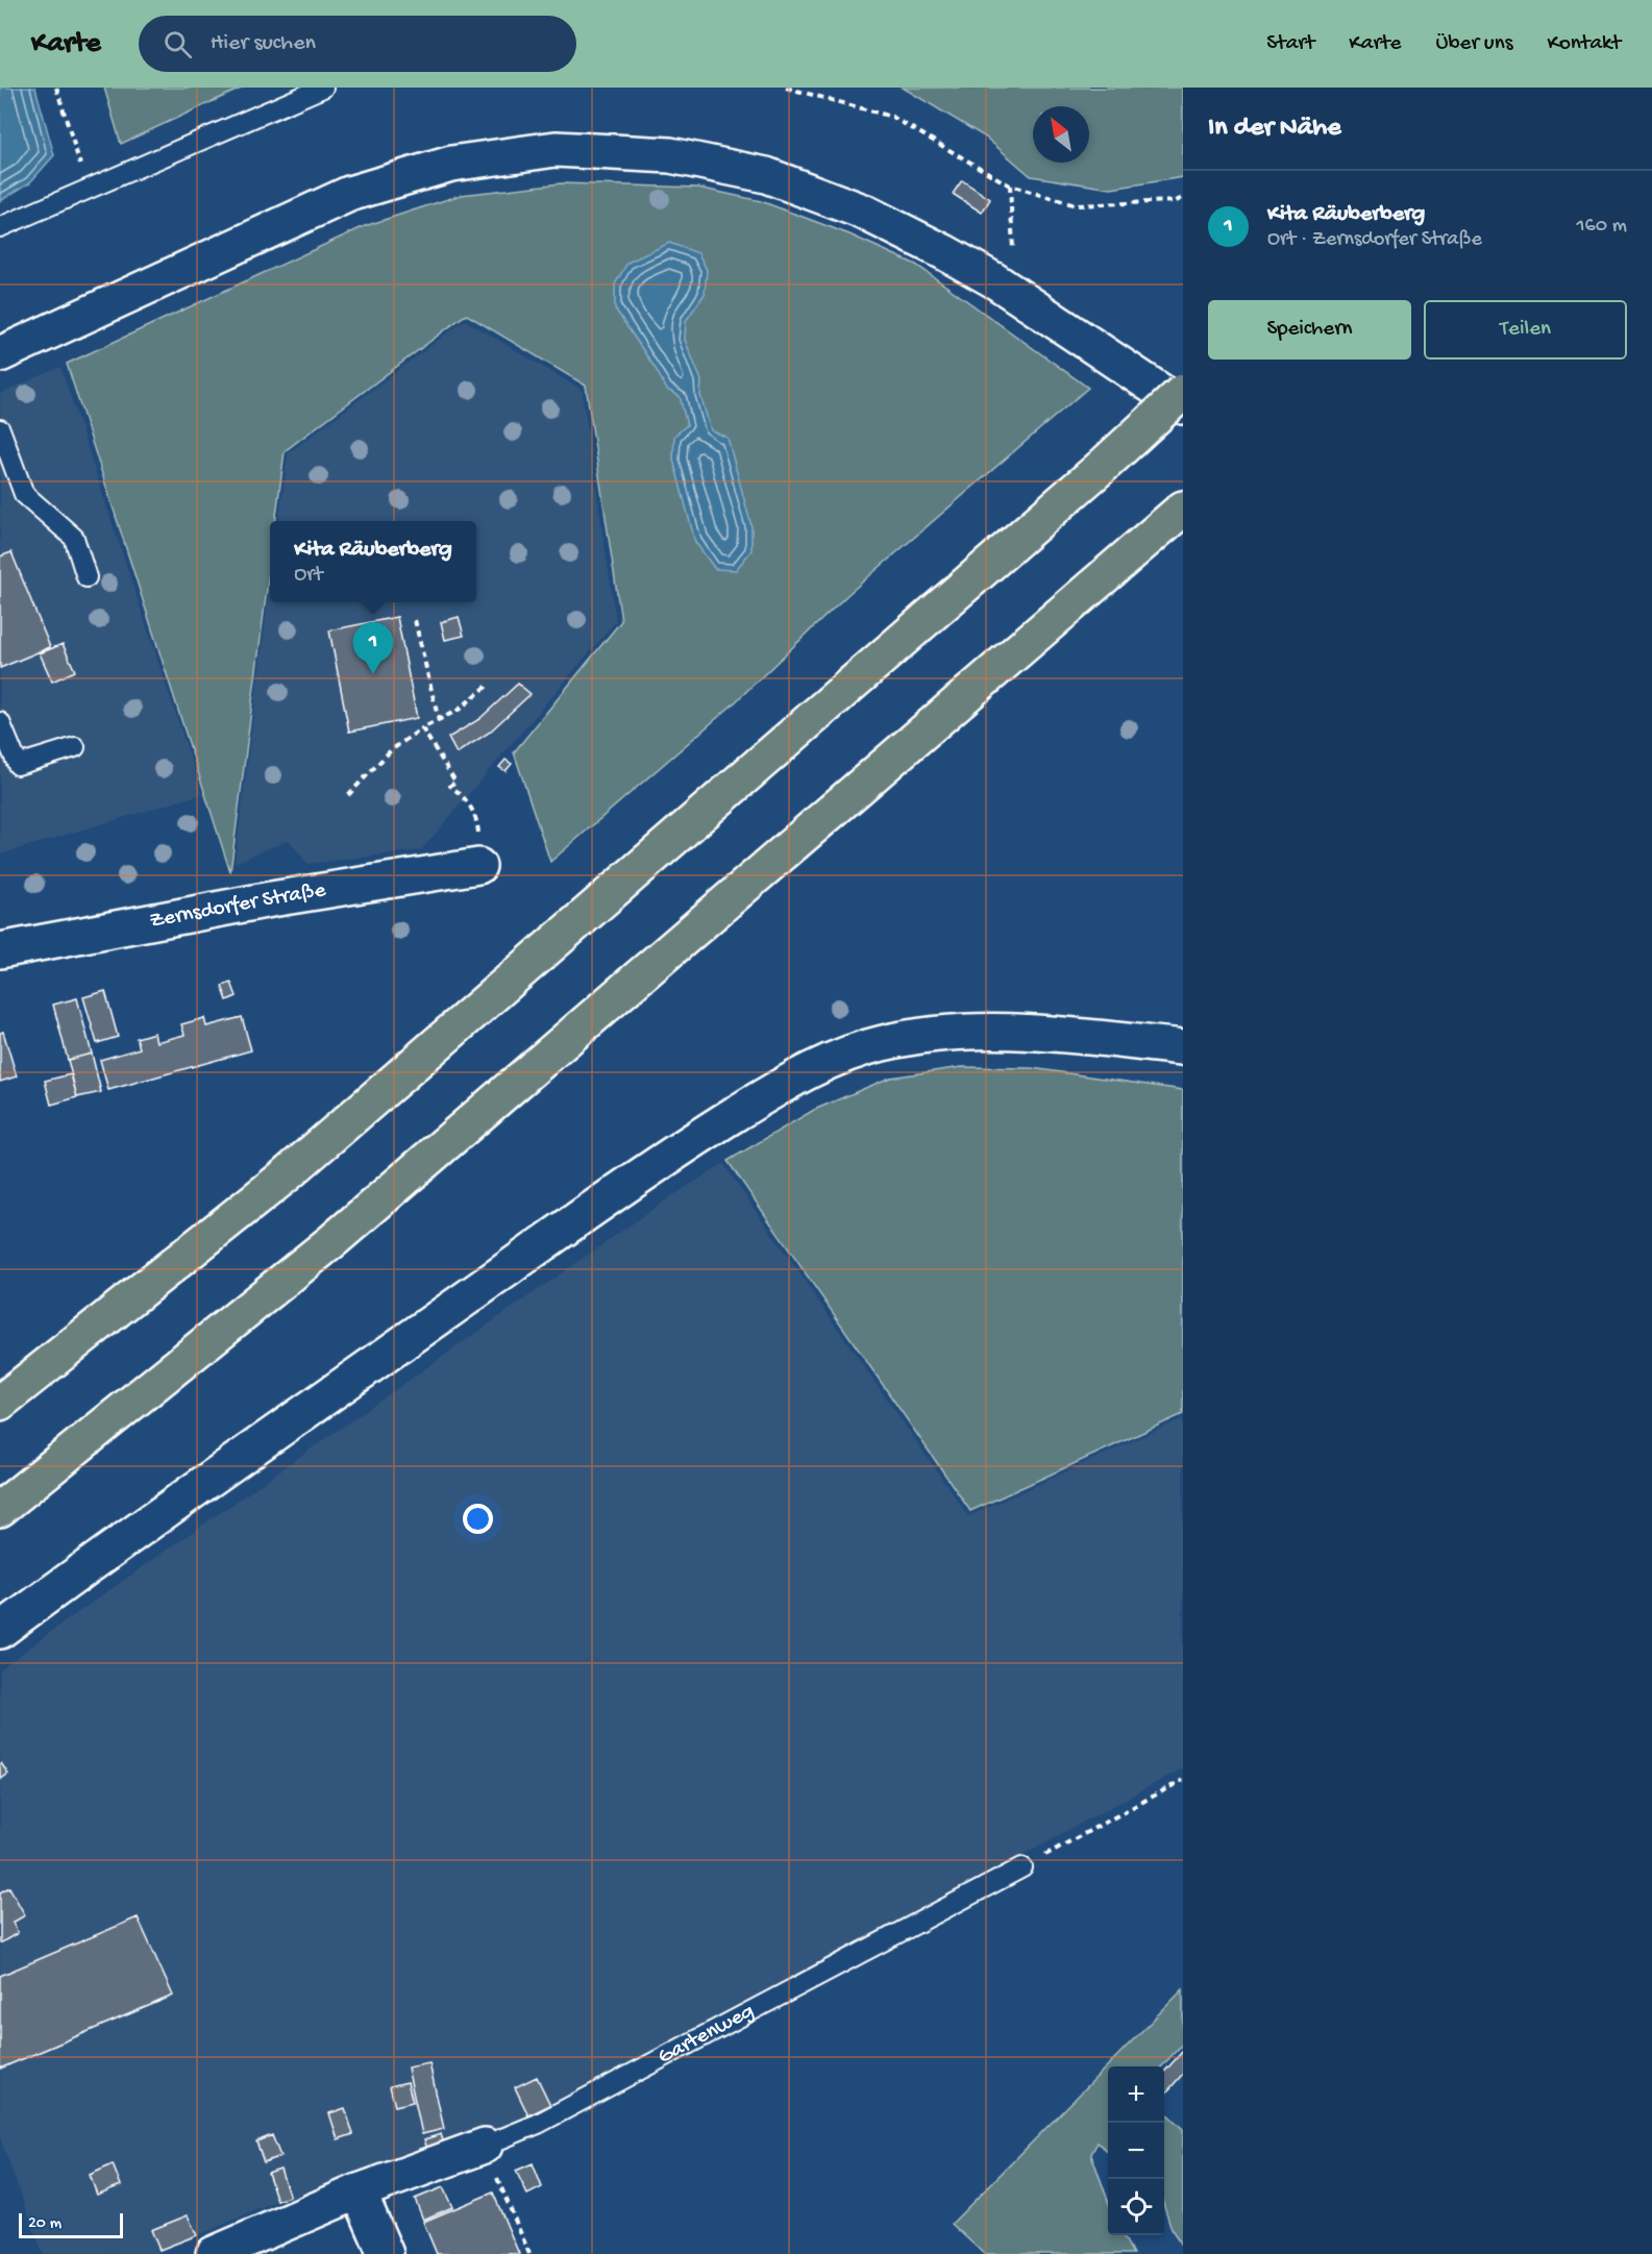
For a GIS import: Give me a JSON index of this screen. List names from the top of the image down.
{
  "streets": {
    "street": ["Zernsdorfer Straße", "Gartenweg"]
  },
  "scale_bar": "20 m",
  "north": "top left",
  "page": {
    "header": "Karte",
    "search": "Hier suchen",
    "nav": [
      "Start",
      "Karte",
      "Über uns",
      "Kontakt"
    ],
    "heading": "In der Nähe",
    "list": [
      {
        "mark": "1",
        "name": "Kita Räuberberg",
        "note": "Ort · Zernsdorfer Straße",
        "value": "160 m"
      }
    ],
    "buttons": ["Speichern", "Teilen"],
    "popup": ["Kita Räuberberg", "Ort"],
    "pins": "1",
    "map_buttons": ["+", "−"],
    "scale": "20 m"
  }
}
